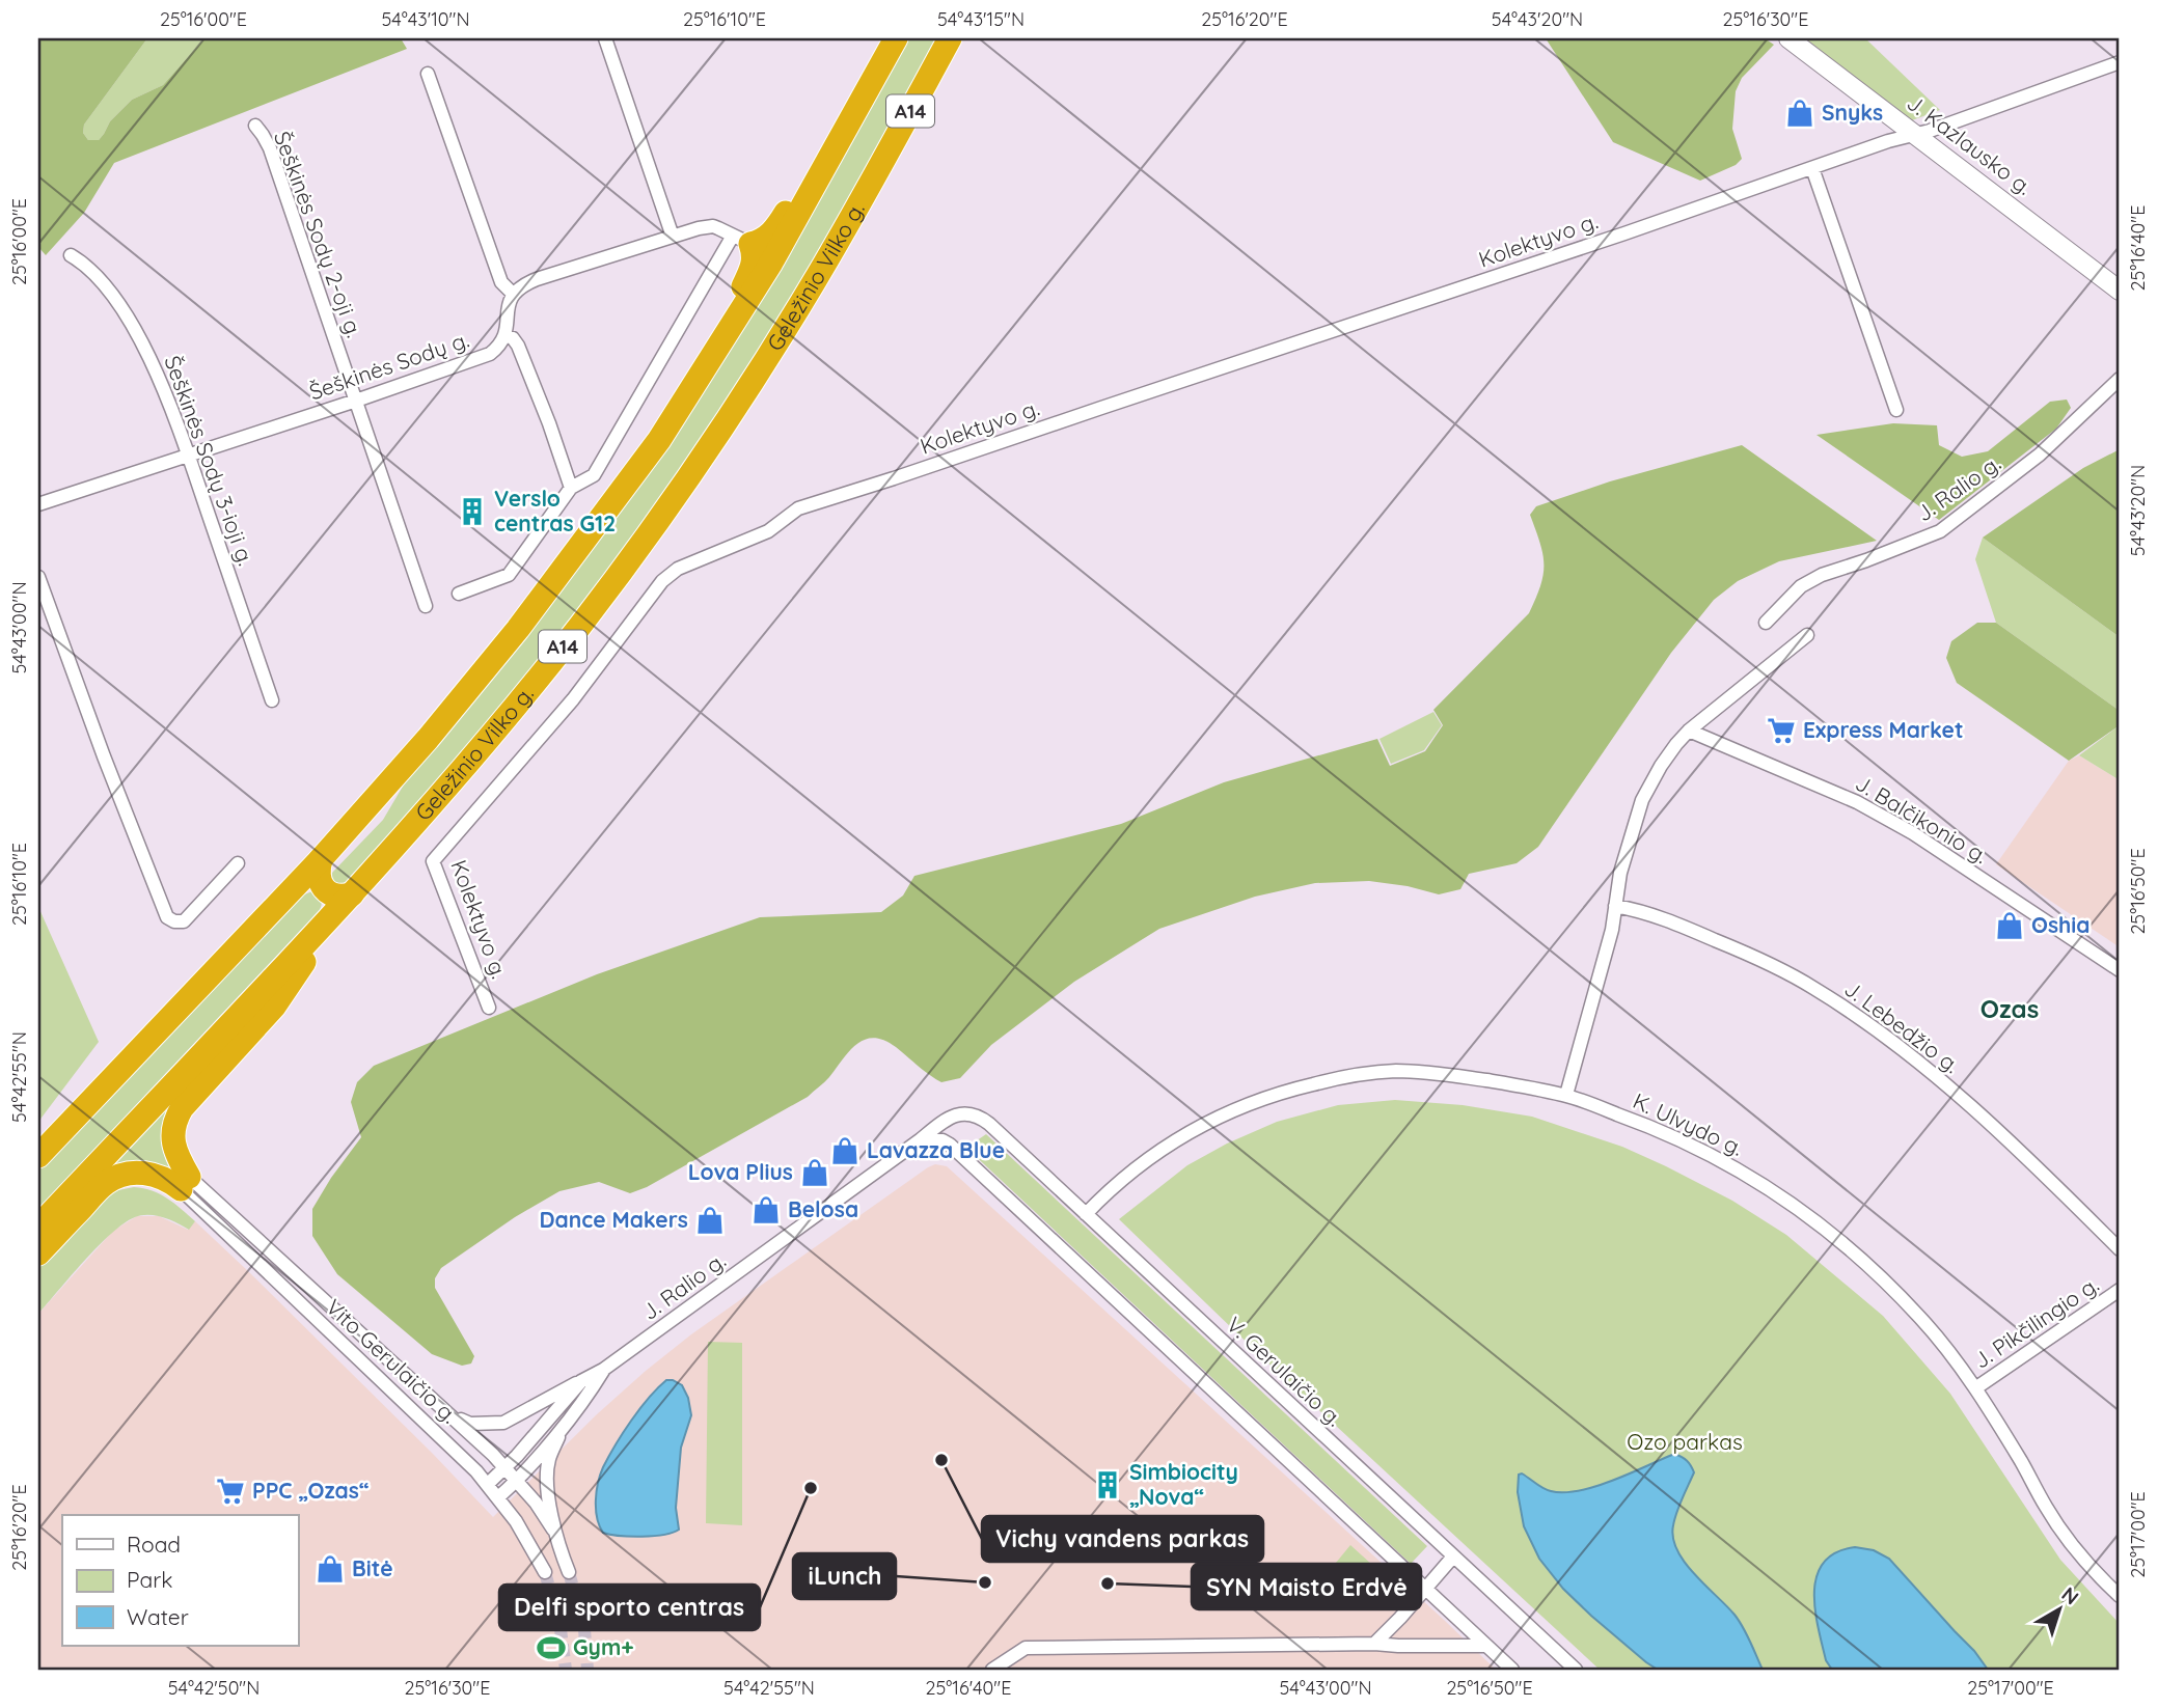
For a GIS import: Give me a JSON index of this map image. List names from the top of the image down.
{
  "streets": {
    "highway": ["A14", "Geležinio Vilko g."],
    "street": [
      "J. Kazlausko g.",
      "Šeškinės Sodų 2-oji g.",
      "Kolektyvo g.",
      "Šeškinės Sodų g.",
      "Šeškinės Sodų 3-ioji g.",
      "J. Ralio g.",
      "J. Balčikonio g.",
      "J. Lebedžio g.",
      "K. Ulvydo g.",
      "J. Pikčilingio g.",
      "Vito Gerulaičio g.",
      "V. Gerulaičio g."
    ]
  },
  "crossings": [
    ["J. Kazlausko g.", "Kolektyvo g."],
    ["Šeškinės Sodų 2-oji g.", "Šeškinės Sodų g."],
    ["Šeškinės Sodų g.", "Šeškinės Sodų 3-ioji g."],
    ["J. Ralio g.", "Vito Gerulaičio g."],
    ["K. Ulvydo g.", "J. Pikčilingio g."],
    ["K. Ulvydo g.", "V. Gerulaičio g."]
  ],
  "districts": ["Ozas"],
  "parks": ["Ozo parkas"],
  "places": {
    "shop": [
      "Snyks",
      "Oshia",
      "Lavazza Blue",
      "Lova Plius",
      "Belosa",
      "Dance Makers",
      "Bitė"
    ],
    "building": ["Verslo centras G12", "Simbiocity „Nova“"],
    "supermarket": ["Express Market", "PPC „Ozas“"],
    "other": [
      "Vichy vandens parkas",
      "Delfi sporto centras",
      "iLunch",
      "SYN Maisto Erdvė"
    ],
    "sports": ["Gym+"]
  },
  "legend": ["Road", "Park", "Water"],
  "north": "top right",
  "coordinates": [
    "25°16'00\"E",
    "54°43'10\"N",
    "25°16'10\"E",
    "54°43'15\"N",
    "25°16'20\"E",
    "54°43'20\"N",
    "25°16'30\"E",
    "25°16'40\"E",
    "54°43'00\"N",
    "25°16'50\"E",
    "54°42'55\"N",
    "25°17'00\"E",
    "54°42'50\"N"
  ]
}
